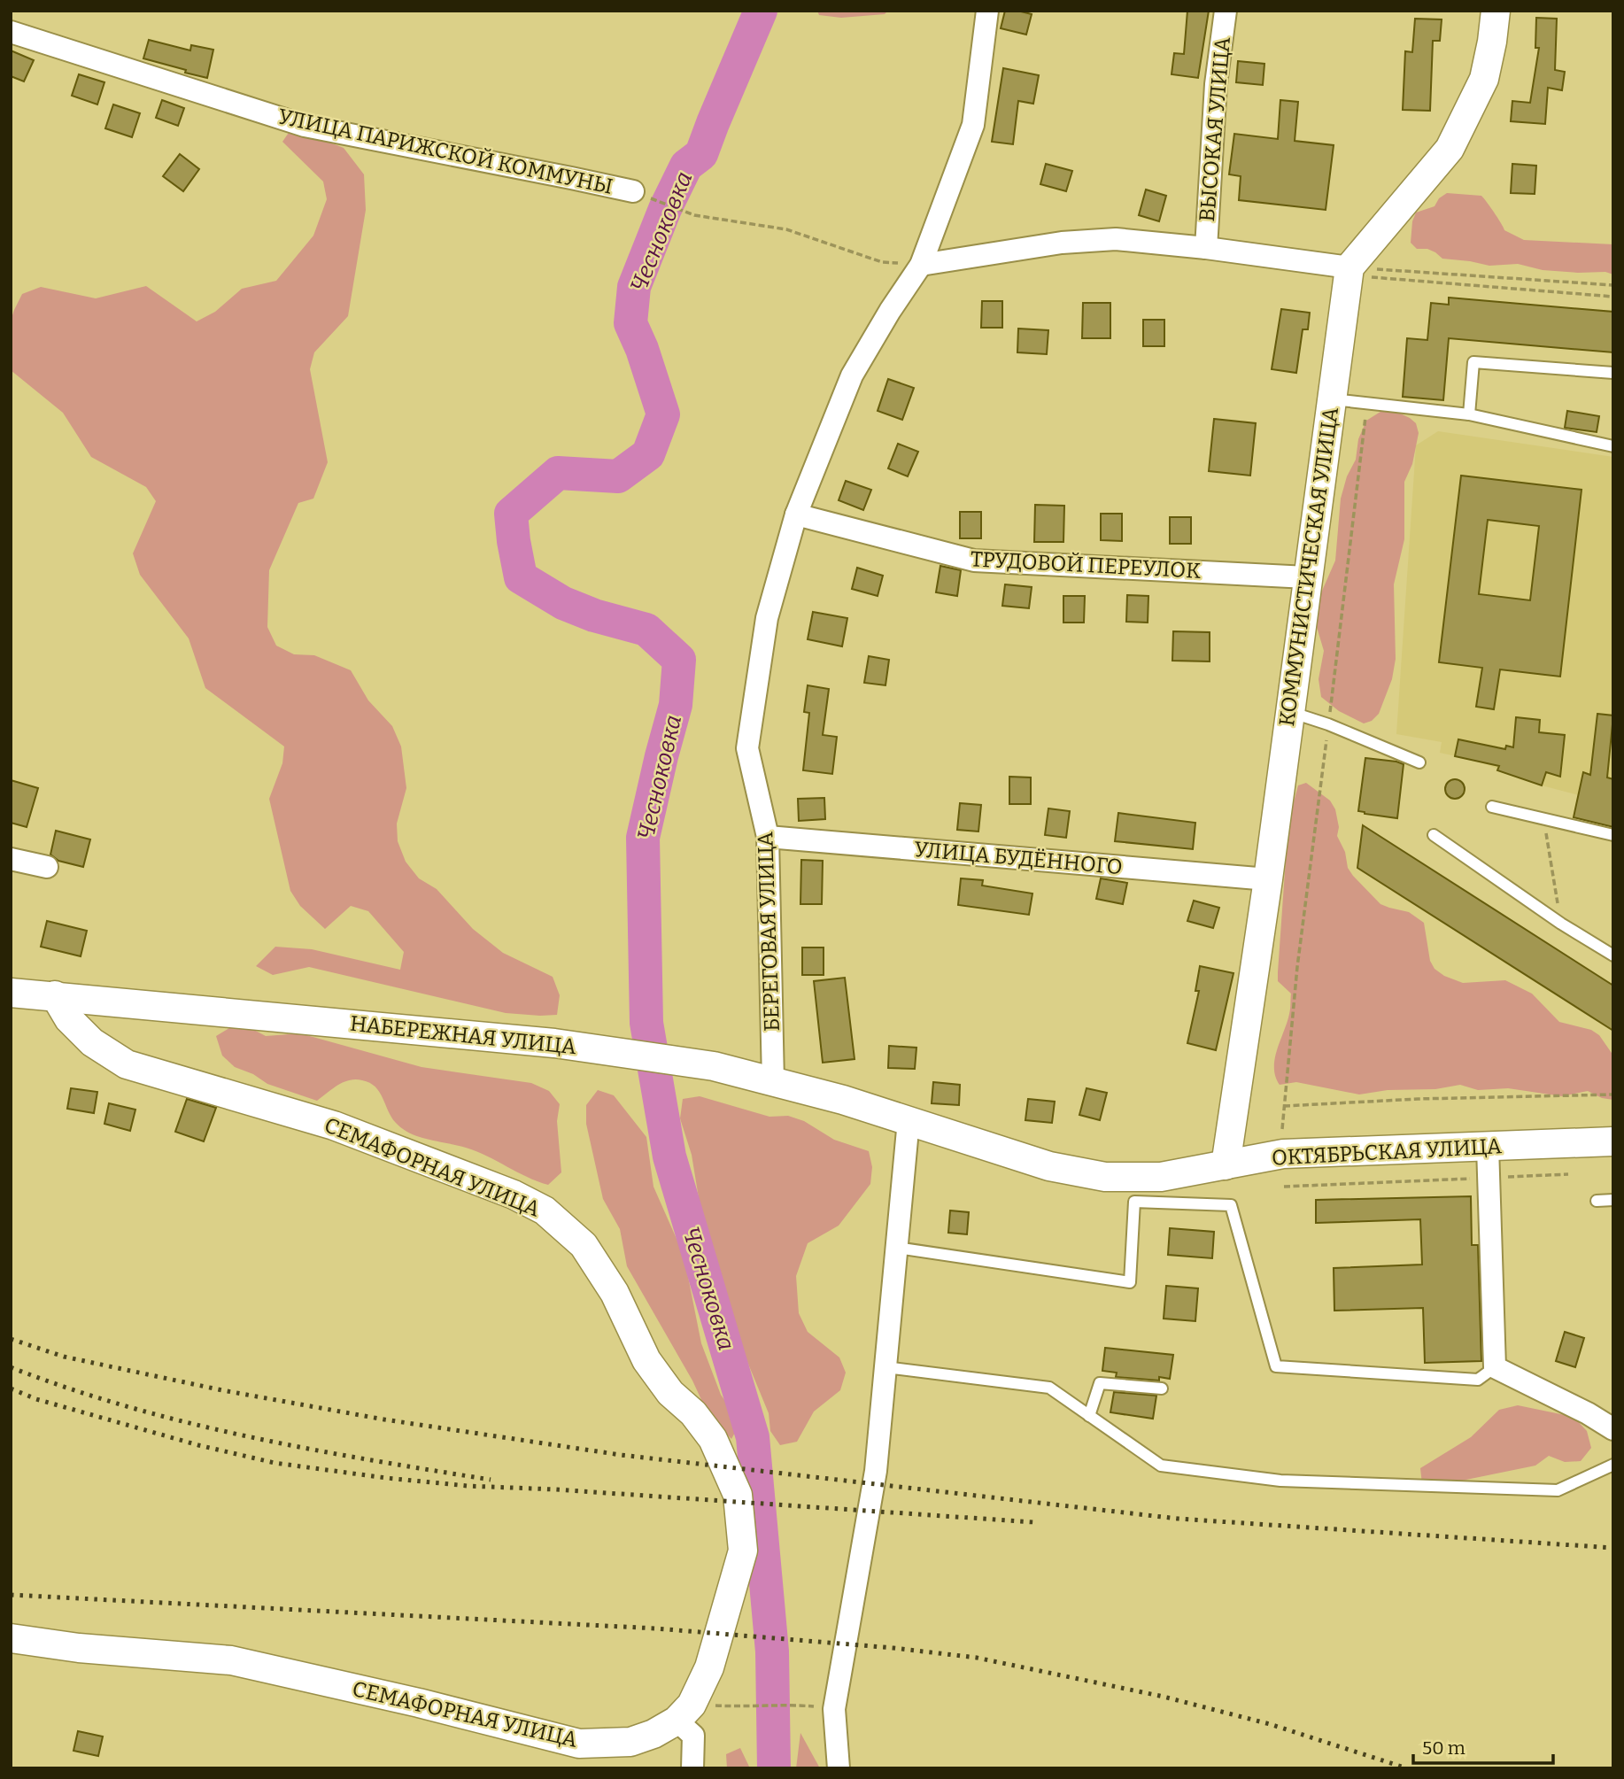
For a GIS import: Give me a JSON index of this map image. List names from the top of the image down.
{
  "streets": {
    "street": [
      "ВЫСОКАЯ УЛИЦА",
      "УЛИЦА ПАРИЖСКОЙ КОММУНЫ",
      "ТРУДОВОЙ ПЕРЕУЛОК",
      "КОММУНИСТИЧЕСКАЯ УЛИЦА",
      "УЛИЦА БУДЁННОГО",
      "БЕРЕГОВАЯ УЛИЦА",
      "НАБЕРЕЖНАЯ УЛИЦА",
      "ОКТЯБРЬСКАЯ УЛИЦА",
      "СЕМАФОРНАЯ УЛИЦА"
    ]
  },
  "crossings": [
    ["ТРУДОВОЙ ПЕРЕУЛОК", "КОММУНИСТИЧЕСКАЯ УЛИЦА"],
    ["ТРУДОВОЙ ПЕРЕУЛОК", "БЕРЕГОВАЯ УЛИЦА"],
    ["КОММУНИСТИЧЕСКАЯ УЛИЦА", "УЛИЦА БУДЁННОГО"],
    ["КОММУНИСТИЧЕСКАЯ УЛИЦА", "ОКТЯБРЬСКАЯ УЛИЦА"],
    ["УЛИЦА БУДЁННОГО", "БЕРЕГОВАЯ УЛИЦА"],
    ["БЕРЕГОВАЯ УЛИЦА", "НАБЕРЕЖНАЯ УЛИЦА"],
    ["НАБЕРЕЖНАЯ УЛИЦА", "ОКТЯБРЬСКАЯ УЛИЦА"],
    ["НАБЕРЕЖНАЯ УЛИЦА", "СЕМАФОРНАЯ УЛИЦА"]
  ],
  "water": ["Чесноковка"],
  "scale_bar": "50 m"
}
